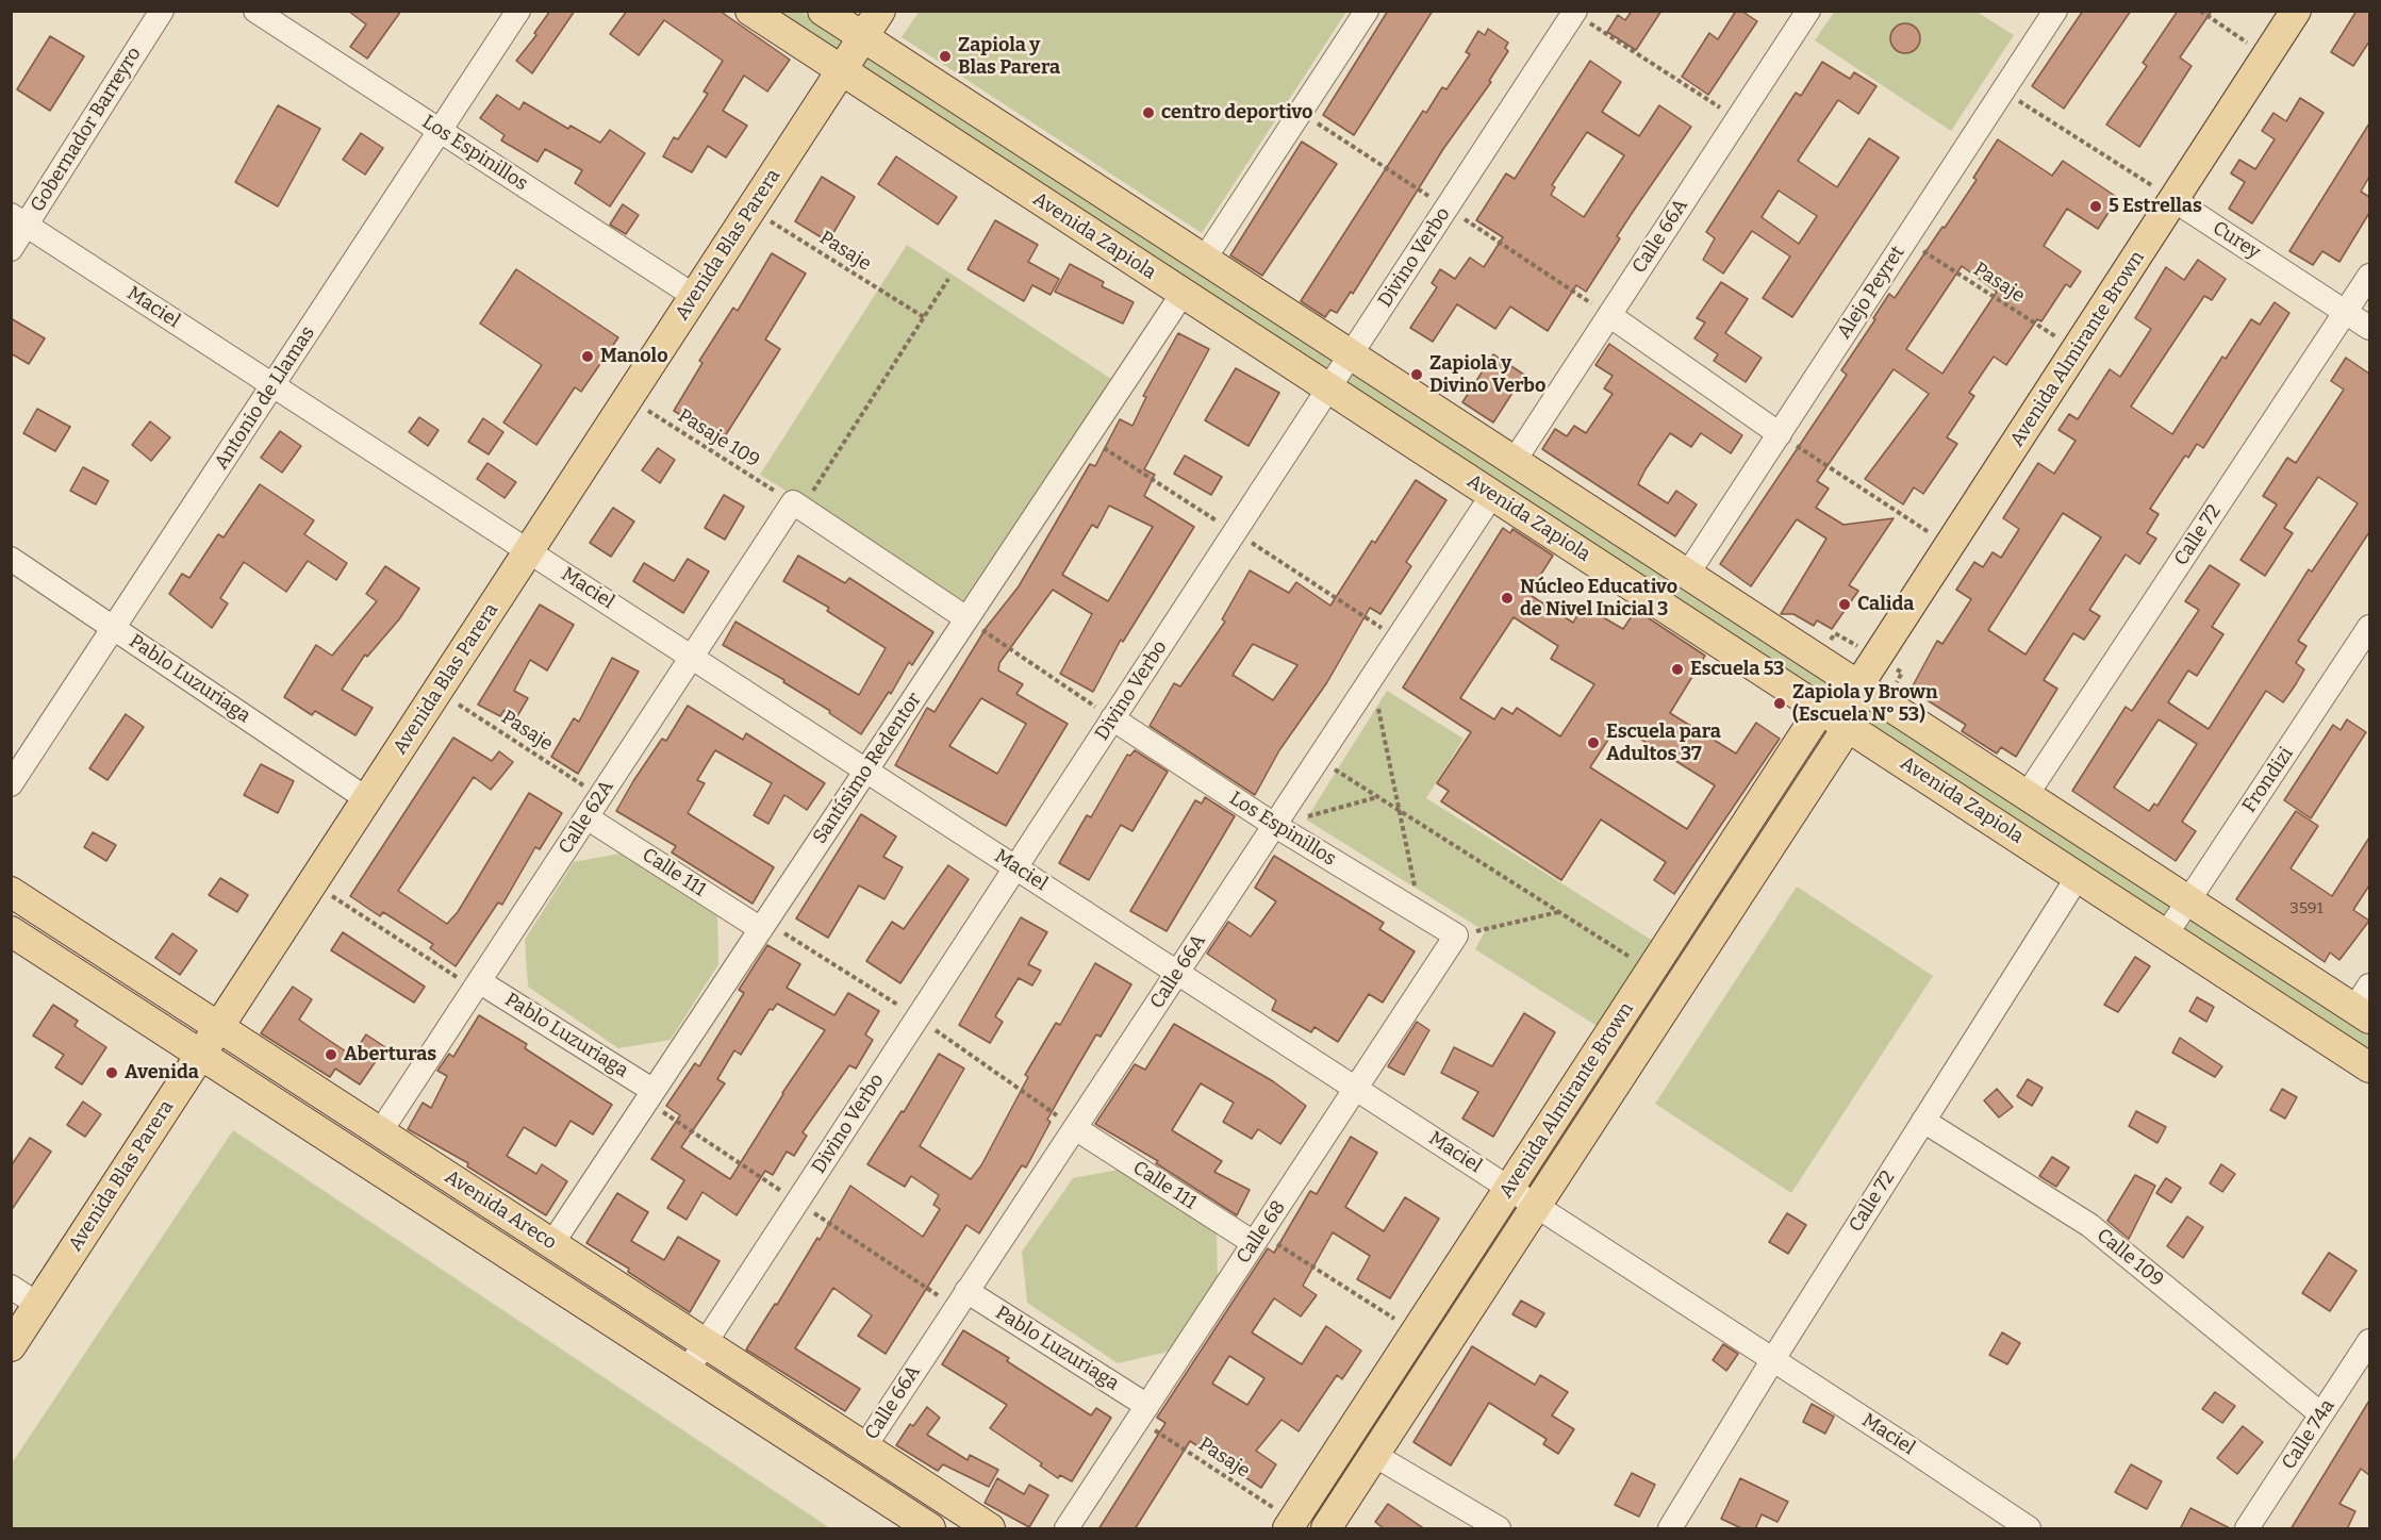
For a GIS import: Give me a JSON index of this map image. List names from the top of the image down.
{
  "streets": {
    "main road": [
      "Avenida Zapiola",
      "Avenida Blas Parera",
      "Avenida Almirante Brown",
      "Avenida Areco"
    ],
    "street": [
      "Gobernador Barreyro",
      "Los Espinillos",
      "Calle 66A",
      "Curey",
      "Divino Verbo",
      "Alejo Peyret",
      "Maciel",
      "Antonio de Llamas",
      "Calle 72",
      "Pablo Luzuriaga",
      "Santísimo Redentor",
      "Frondizi",
      "Calle 62A",
      "Calle 111",
      "Calle 68",
      "Calle 109",
      "Calle 74a"
    ],
    "path": ["Pasaje", "Pasaje 109"]
  },
  "crossings": [
    ["Gobernador Barreyro", "Maciel"],
    ["Los Espinillos", "Calle 66A"],
    ["Los Espinillos", "Avenida Blas Parera"],
    ["Los Espinillos", "Divino Verbo"],
    ["Los Espinillos", "Antonio de Llamas"],
    ["Los Espinillos", "Calle 68"],
    ["Avenida Zapiola", "Calle 66A"],
    ["Avenida Zapiola", "Avenida Blas Parera"],
    ["Avenida Zapiola", "Divino Verbo"],
    ["Avenida Zapiola", "Alejo Peyret"],
    ["Avenida Zapiola", "Avenida Almirante Brown"],
    ["Avenida Zapiola", "Calle 72"],
    ["Avenida Zapiola", "Santísimo Redentor"],
    ["Avenida Zapiola", "Frondizi"],
    ["Calle 66A", "Maciel"],
    ["Calle 66A", "Pablo Luzuriaga"],
    ["Calle 66A", "Calle 111"],
    ["Calle 66A", "Avenida Areco"],
    ["Curey", "Avenida Almirante Brown"],
    ["Curey", "Calle 72"],
    ["Avenida Blas Parera", "Pasaje"],
    ["Avenida Blas Parera", "Maciel"],
    ["Avenida Blas Parera", "Pasaje 109"],
    ["Avenida Blas Parera", "Pablo Luzuriaga"],
    ["Avenida Blas Parera", "Avenida Areco"],
    ["Pasaje", "Alejo Peyret"],
    ["Pasaje", "Avenida Almirante Brown"],
    ["Pasaje", "Pablo Luzuriaga"],
    ["Pasaje", "Calle 62A"],
    ["Pasaje", "Calle 68"],
    ["Divino Verbo", "Maciel"],
    ["Divino Verbo", "Avenida Areco"],
    ["Maciel", "Avenida Almirante Brown"],
    ["Maciel", "Antonio de Llamas"],
    ["Maciel", "Calle 72"],
    ["Maciel", "Santísimo Redentor"],
    ["Maciel", "Calle 62A"],
    ["Maciel", "Calle 68"],
    ["Antonio de Llamas", "Pablo Luzuriaga"],
    ["Pasaje 109", "Calle 62A"],
    ["Calle 72", "Calle 109"],
    ["Pablo Luzuriaga", "Santísimo Redentor"],
    ["Pablo Luzuriaga", "Calle 62A"],
    ["Pablo Luzuriaga", "Calle 68"],
    ["Santísimo Redentor", "Calle 111"],
    ["Santísimo Redentor", "Avenida Areco"],
    ["Calle 62A", "Calle 111"],
    ["Calle 62A", "Avenida Areco"],
    ["Calle 111", "Calle 68"],
    ["Calle 109", "Calle 74a"]
  ],
  "places": [
    "Zapiola y Blas Parera",
    "centro deportivo",
    "5 Estrellas",
    "Manolo",
    "Zapiola y Divino Verbo",
    "Núcleo Educativo de Nivel Inicial 3",
    "Calida",
    "Escuela 53",
    "Zapiola y Brown (Escuela N° 53)",
    "Escuela para Adultos 37",
    "Aberturas",
    "Avenida"
  ],
  "house_numbers": ["3591"]
}
